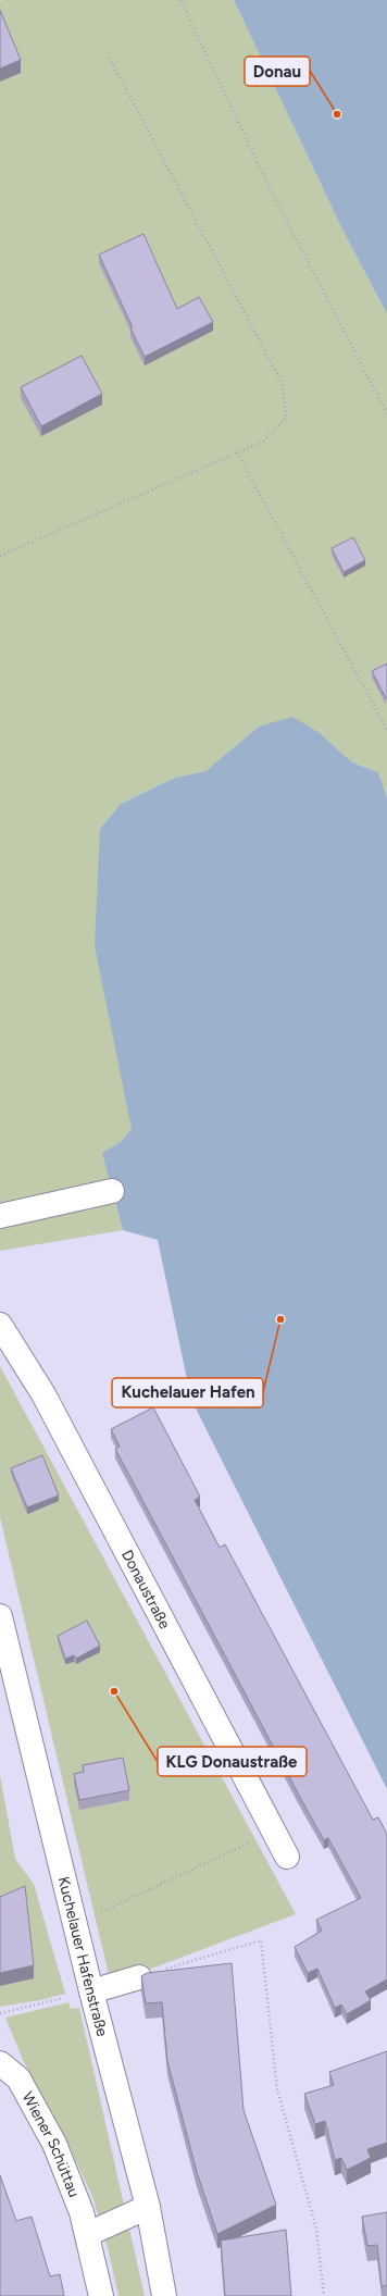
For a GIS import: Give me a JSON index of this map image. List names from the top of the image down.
{
  "streets": {
    "street": ["Donaustraße", "Kuchelauer Hafenstraße", "Wiener Schüttau"]
  },
  "places": ["Donau", "Kuchelauer Hafen", "KLG Donaustraße"]
}
